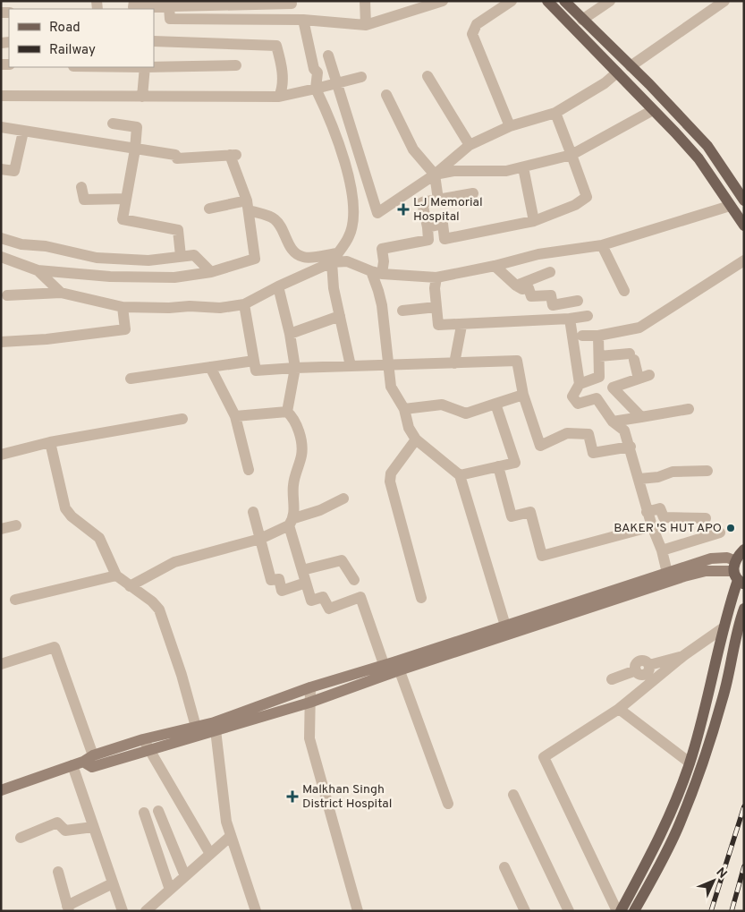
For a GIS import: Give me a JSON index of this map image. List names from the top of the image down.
{
  "places": {
    "health": ["LJ Memorial Hospital", "Malkhan Singh District Hospital"],
    "other": ["BAKER 'S HUT APO"]
  },
  "legend": ["Road", "Railway"],
  "north": "top right"
}
